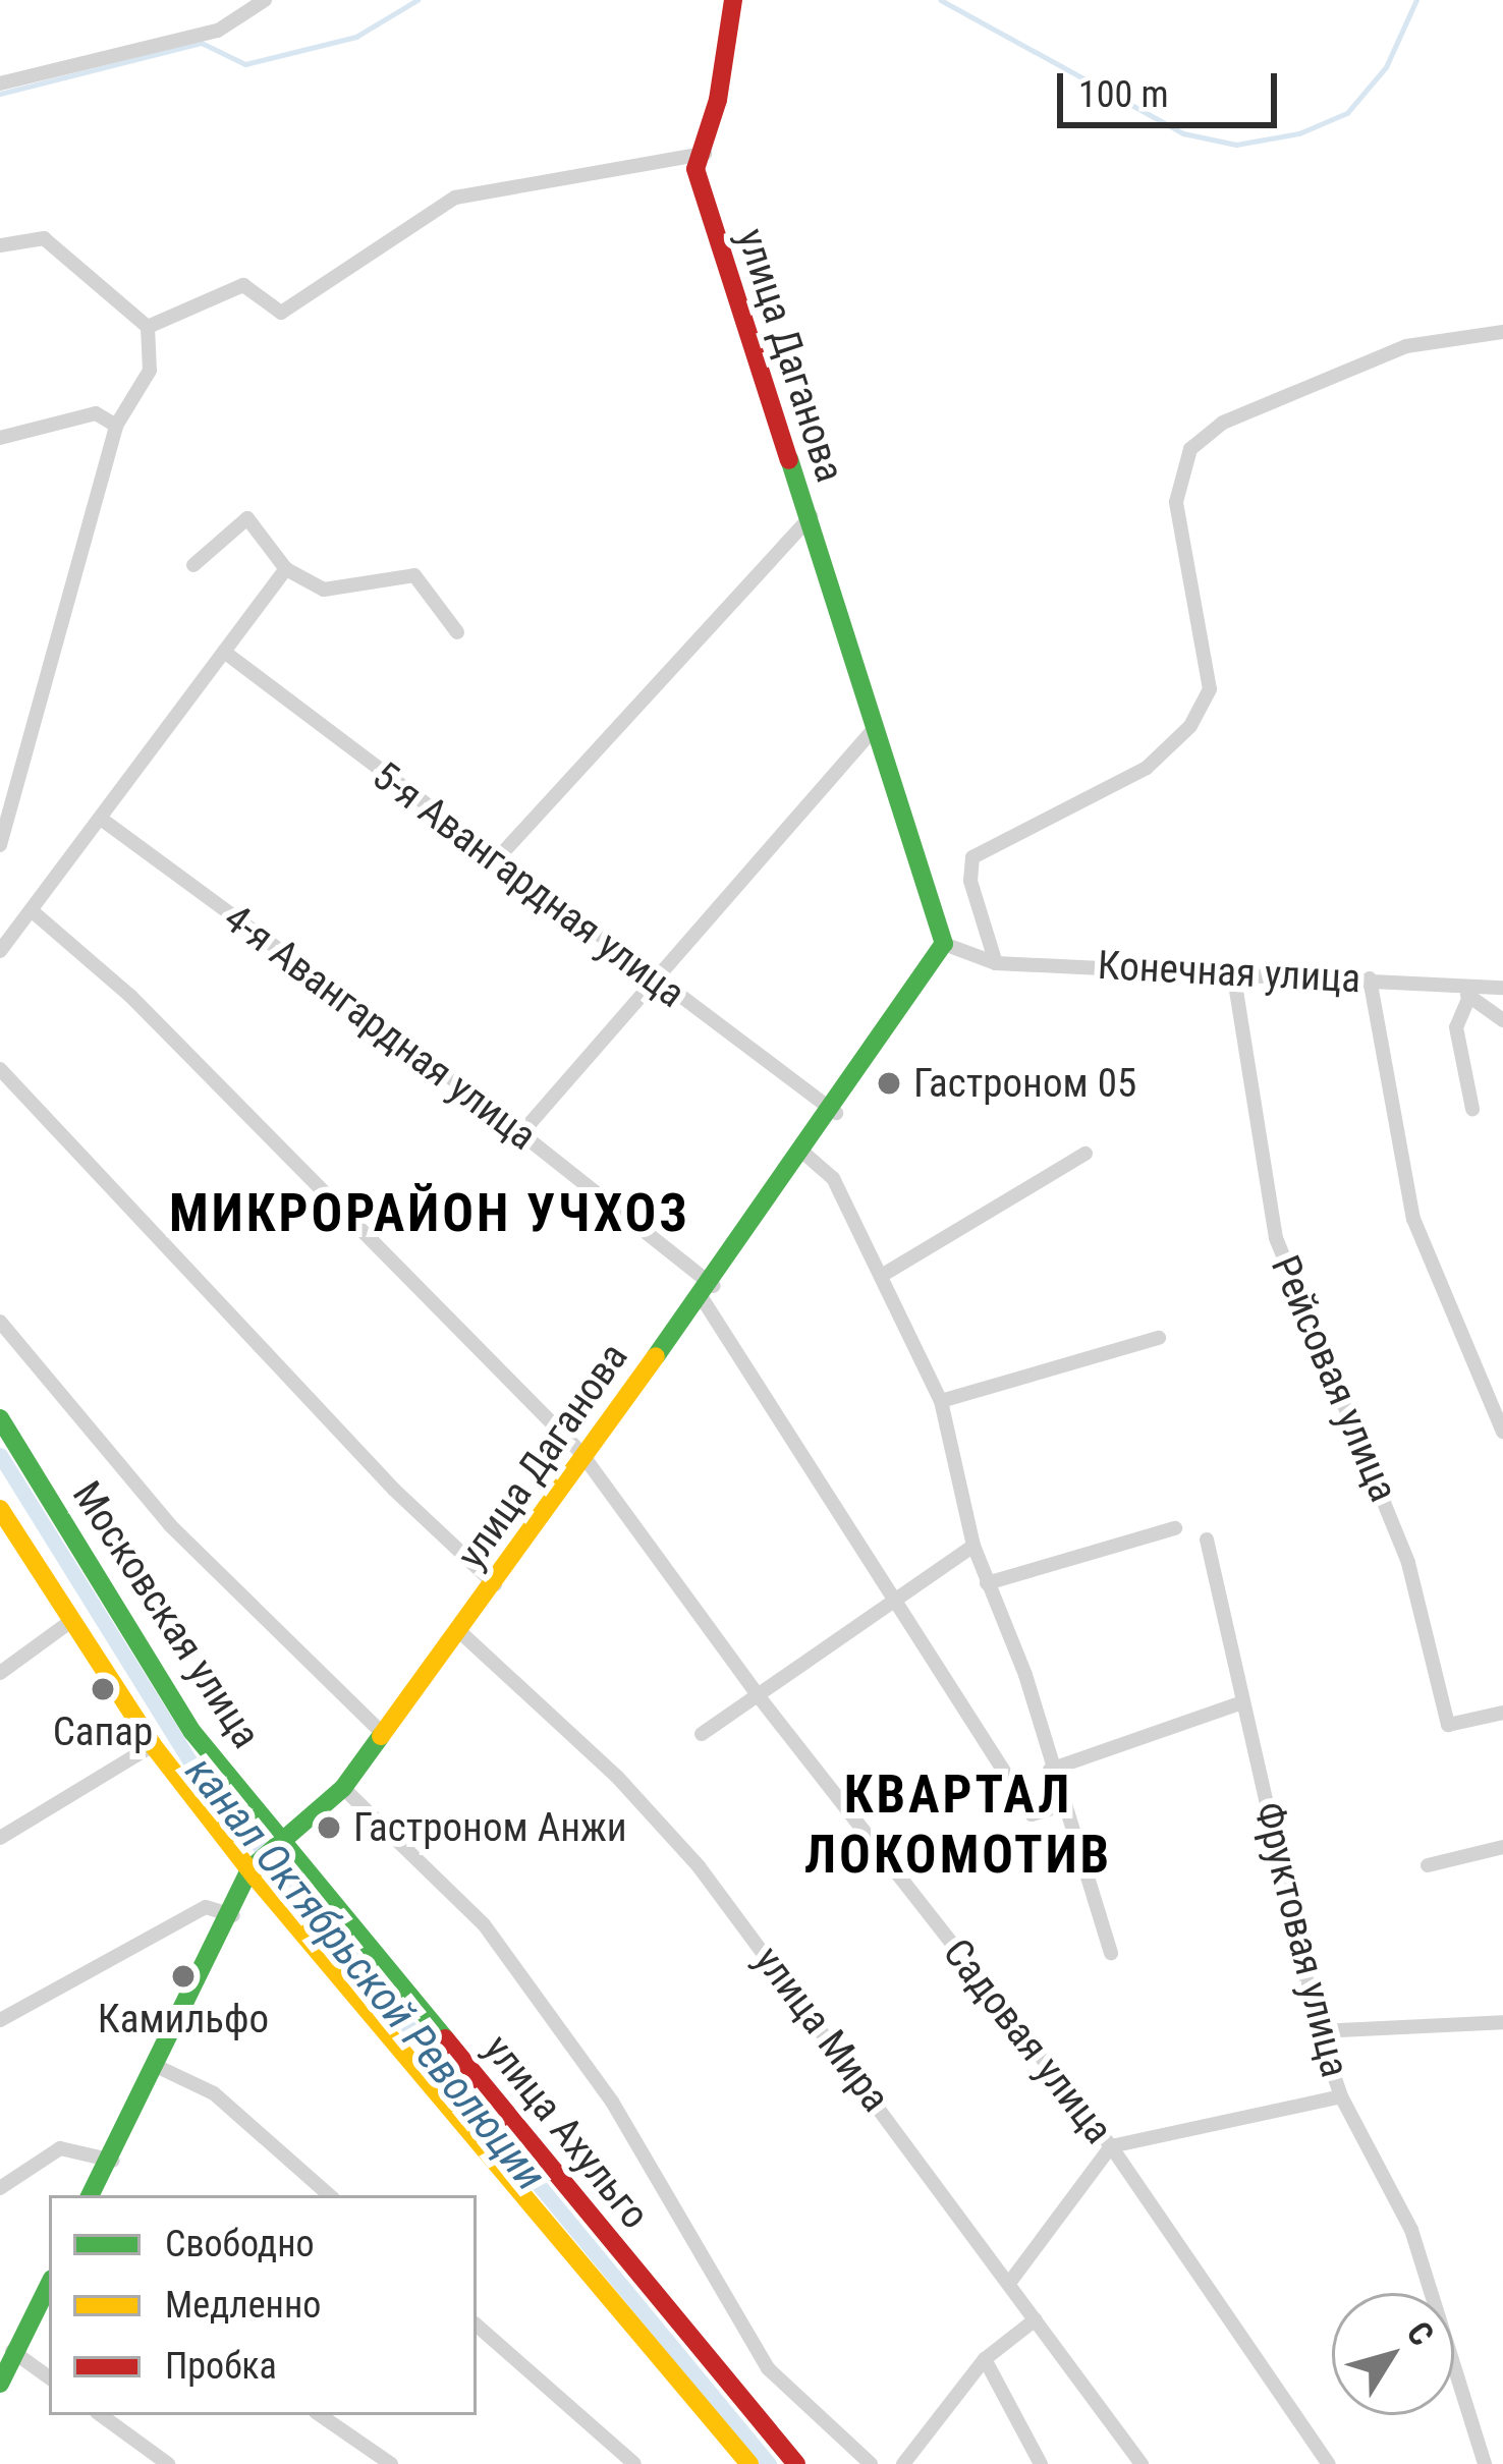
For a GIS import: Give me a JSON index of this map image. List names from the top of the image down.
{
  "streets": {
    "main road": ["улица Даганова", "Московская улица", "улица Ахульго"],
    "street": [
      "5-я Авангардная улица",
      "Конечная улица",
      "4-я Авангардная улица",
      "Рейсовая улица",
      "Фруктовая улица",
      "улица Мира",
      "Садовая улица"
    ]
  },
  "crossings": [
    ["улица Даганова", "5-я Авангардная улица"],
    ["улица Даганова", "Конечная улица"],
    ["улица Даганова", "4-я Авангардная улица"],
    ["улица Даганова", "Московская улица"],
    ["улица Даганова", "улица Мира"],
    ["улица Даганова", "Садовая улица"],
    ["улица Даганова", "улица Ахульго"],
    ["Конечная улица", "Рейсовая улица"],
    ["Московская улица", "улица Ахульго"]
  ],
  "districts": ["МИКРОРАЙОН УЧХОЗ", "КВАРТАЛ ЛОКОМОТИВ"],
  "water": ["канал Октябрьской Революции"],
  "places": [
    "Гастроном 05",
    "Сапар",
    "Гастроном Анжи",
    "Камильфо"
  ],
  "legend": ["Свободно", "Медленно", "Пробка"],
  "scale_bar": "100 m",
  "north": "top right"
}
